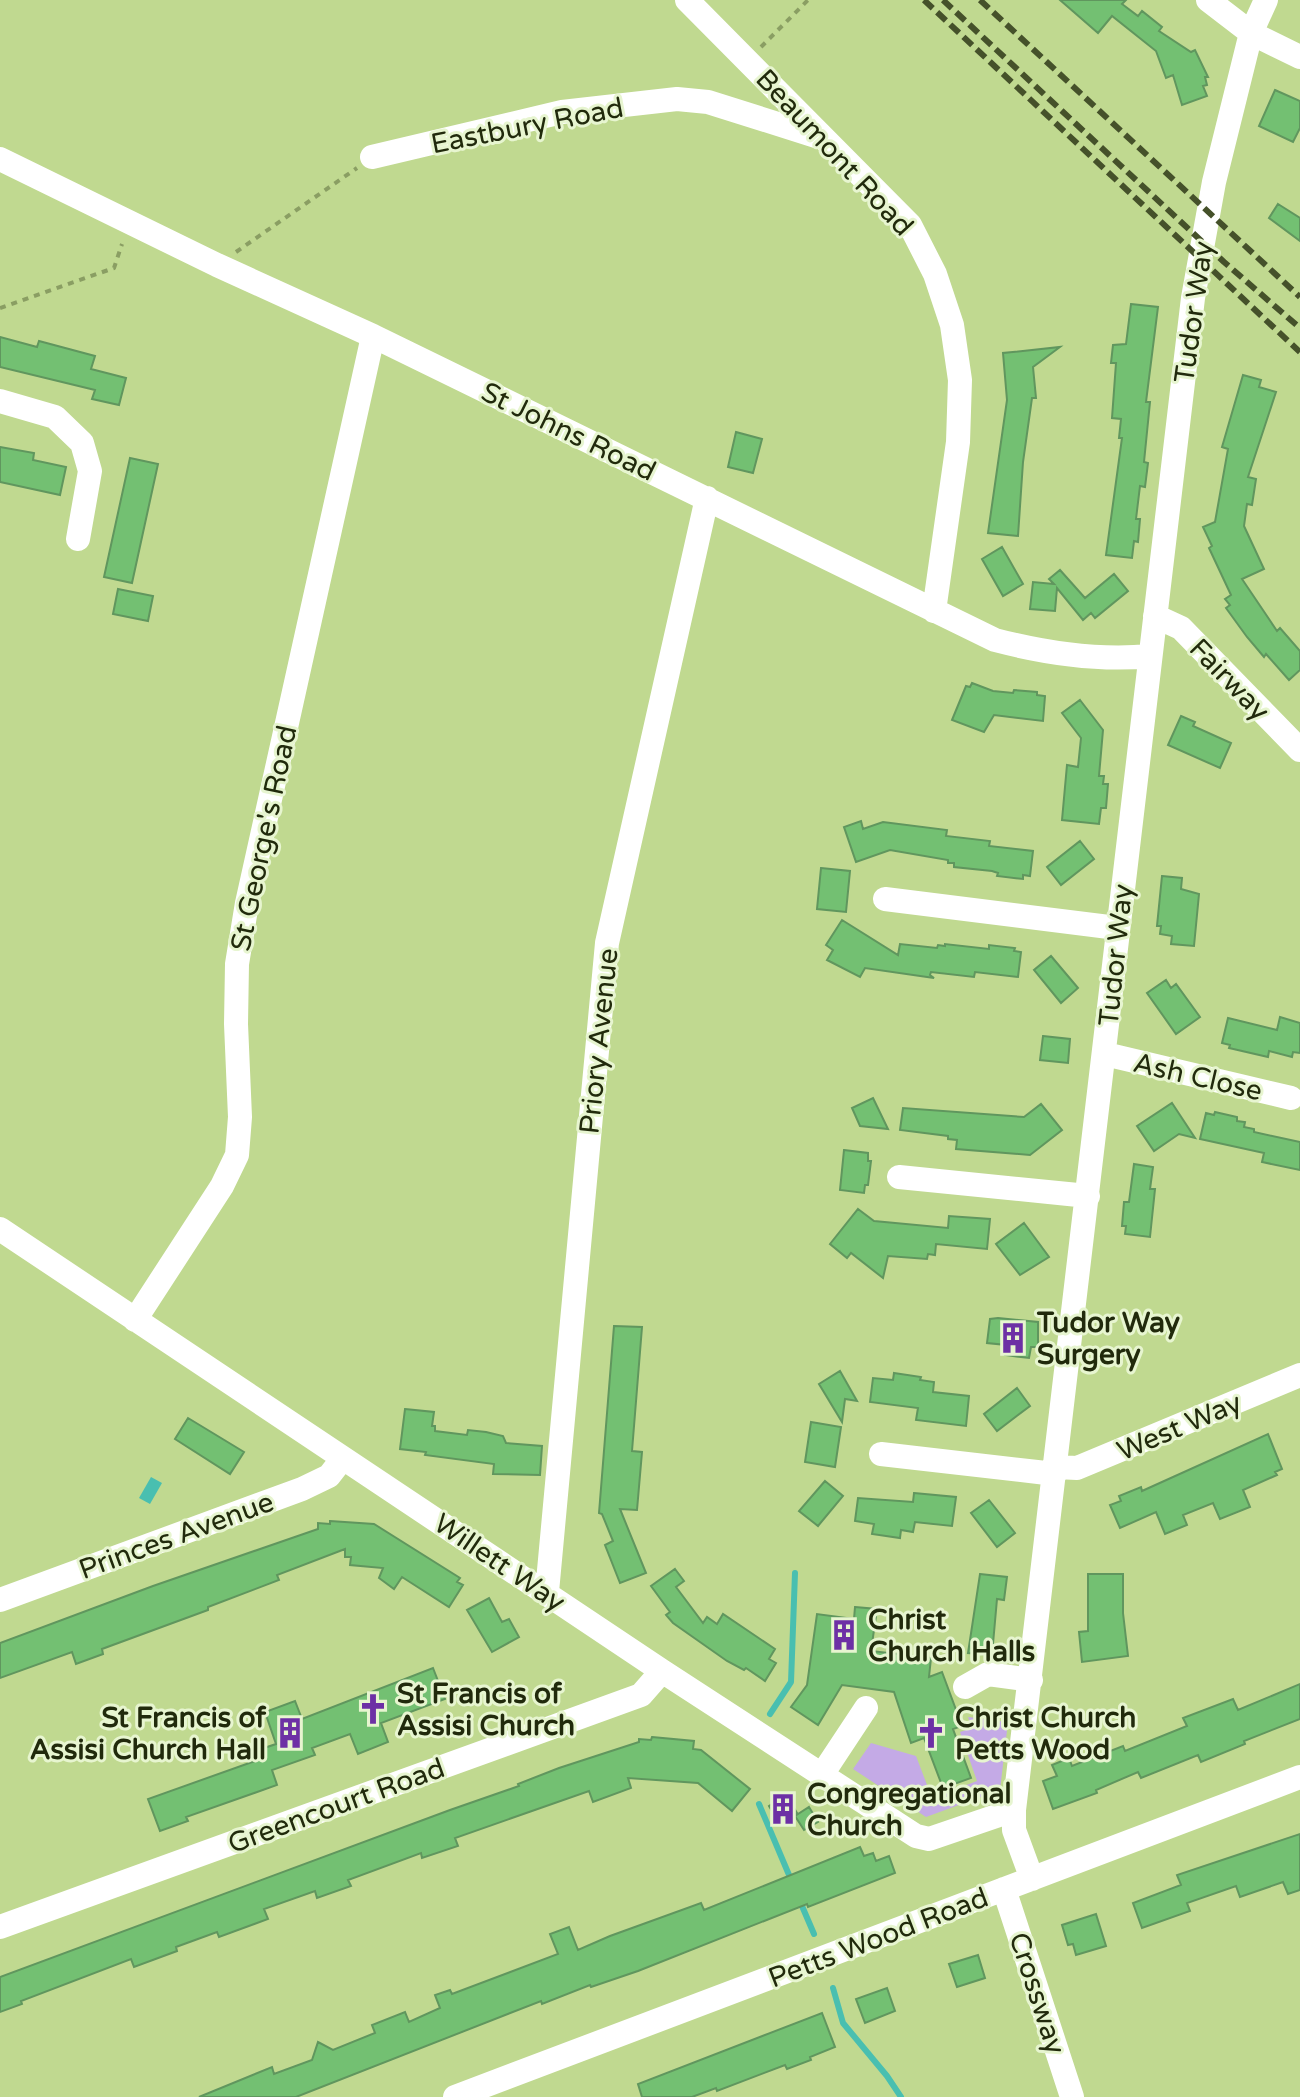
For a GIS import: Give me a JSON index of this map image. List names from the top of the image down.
{
  "streets": {
    "street": [
      "Eastbury Road",
      "Beaumont Road",
      "Tudor Way",
      "St Johns Road",
      "Fairway",
      "St George's Road",
      "Priory Avenue",
      "Ash Close",
      "West Way",
      "Princes Avenue",
      "Willett Way",
      "Greencourt Road",
      "Petts Wood Road",
      "Crossway"
    ]
  },
  "crossings": [
    ["Eastbury Road", "Beaumont Road"],
    ["Beaumont Road", "St Johns Road"],
    ["Tudor Way", "St Johns Road"],
    ["Tudor Way", "Fairway"],
    ["Tudor Way", "Ash Close"],
    ["Tudor Way", "West Way"],
    ["Tudor Way", "Willett Way"],
    ["Tudor Way", "Petts Wood Road"],
    ["St Johns Road", "St George's Road"],
    ["St Johns Road", "Priory Avenue"],
    ["St George's Road", "Willett Way"],
    ["Priory Avenue", "Willett Way"],
    ["Princes Avenue", "Willett Way"],
    ["Willett Way", "Greencourt Road"],
    ["Petts Wood Road", "Crossway"]
  ],
  "places": {
    "building": [
      "Tudor Way Surgery",
      "Christ Church Halls",
      "St Francis of Assisi Church Hall",
      "Congregational Church"
    ],
    "church": ["St Francis of Assisi Church", "Christ Church Petts Wood"]
  }
}
